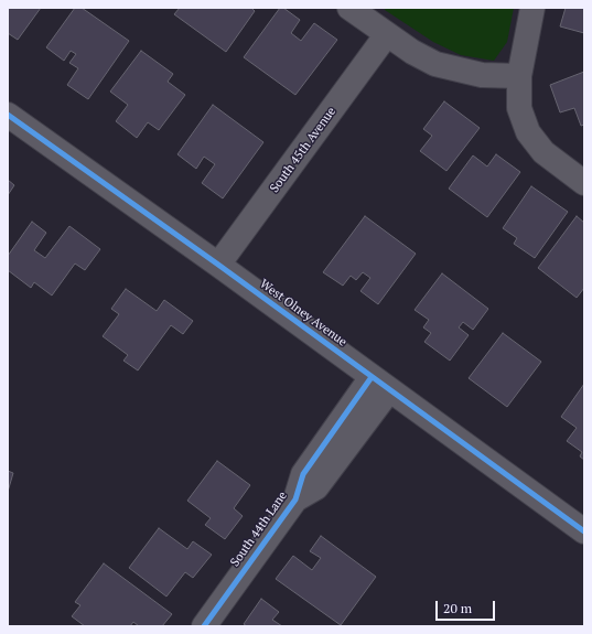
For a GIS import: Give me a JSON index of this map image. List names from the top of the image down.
{
  "streets": {
    "street": ["South 45th Avenue", "West Olney Avenue", "South 44th Lane"]
  },
  "crossings": [
    ["South 45th Avenue", "West Olney Avenue"],
    ["West Olney Avenue", "South 44th Lane"]
  ],
  "scale_bar": "20 m"
}
